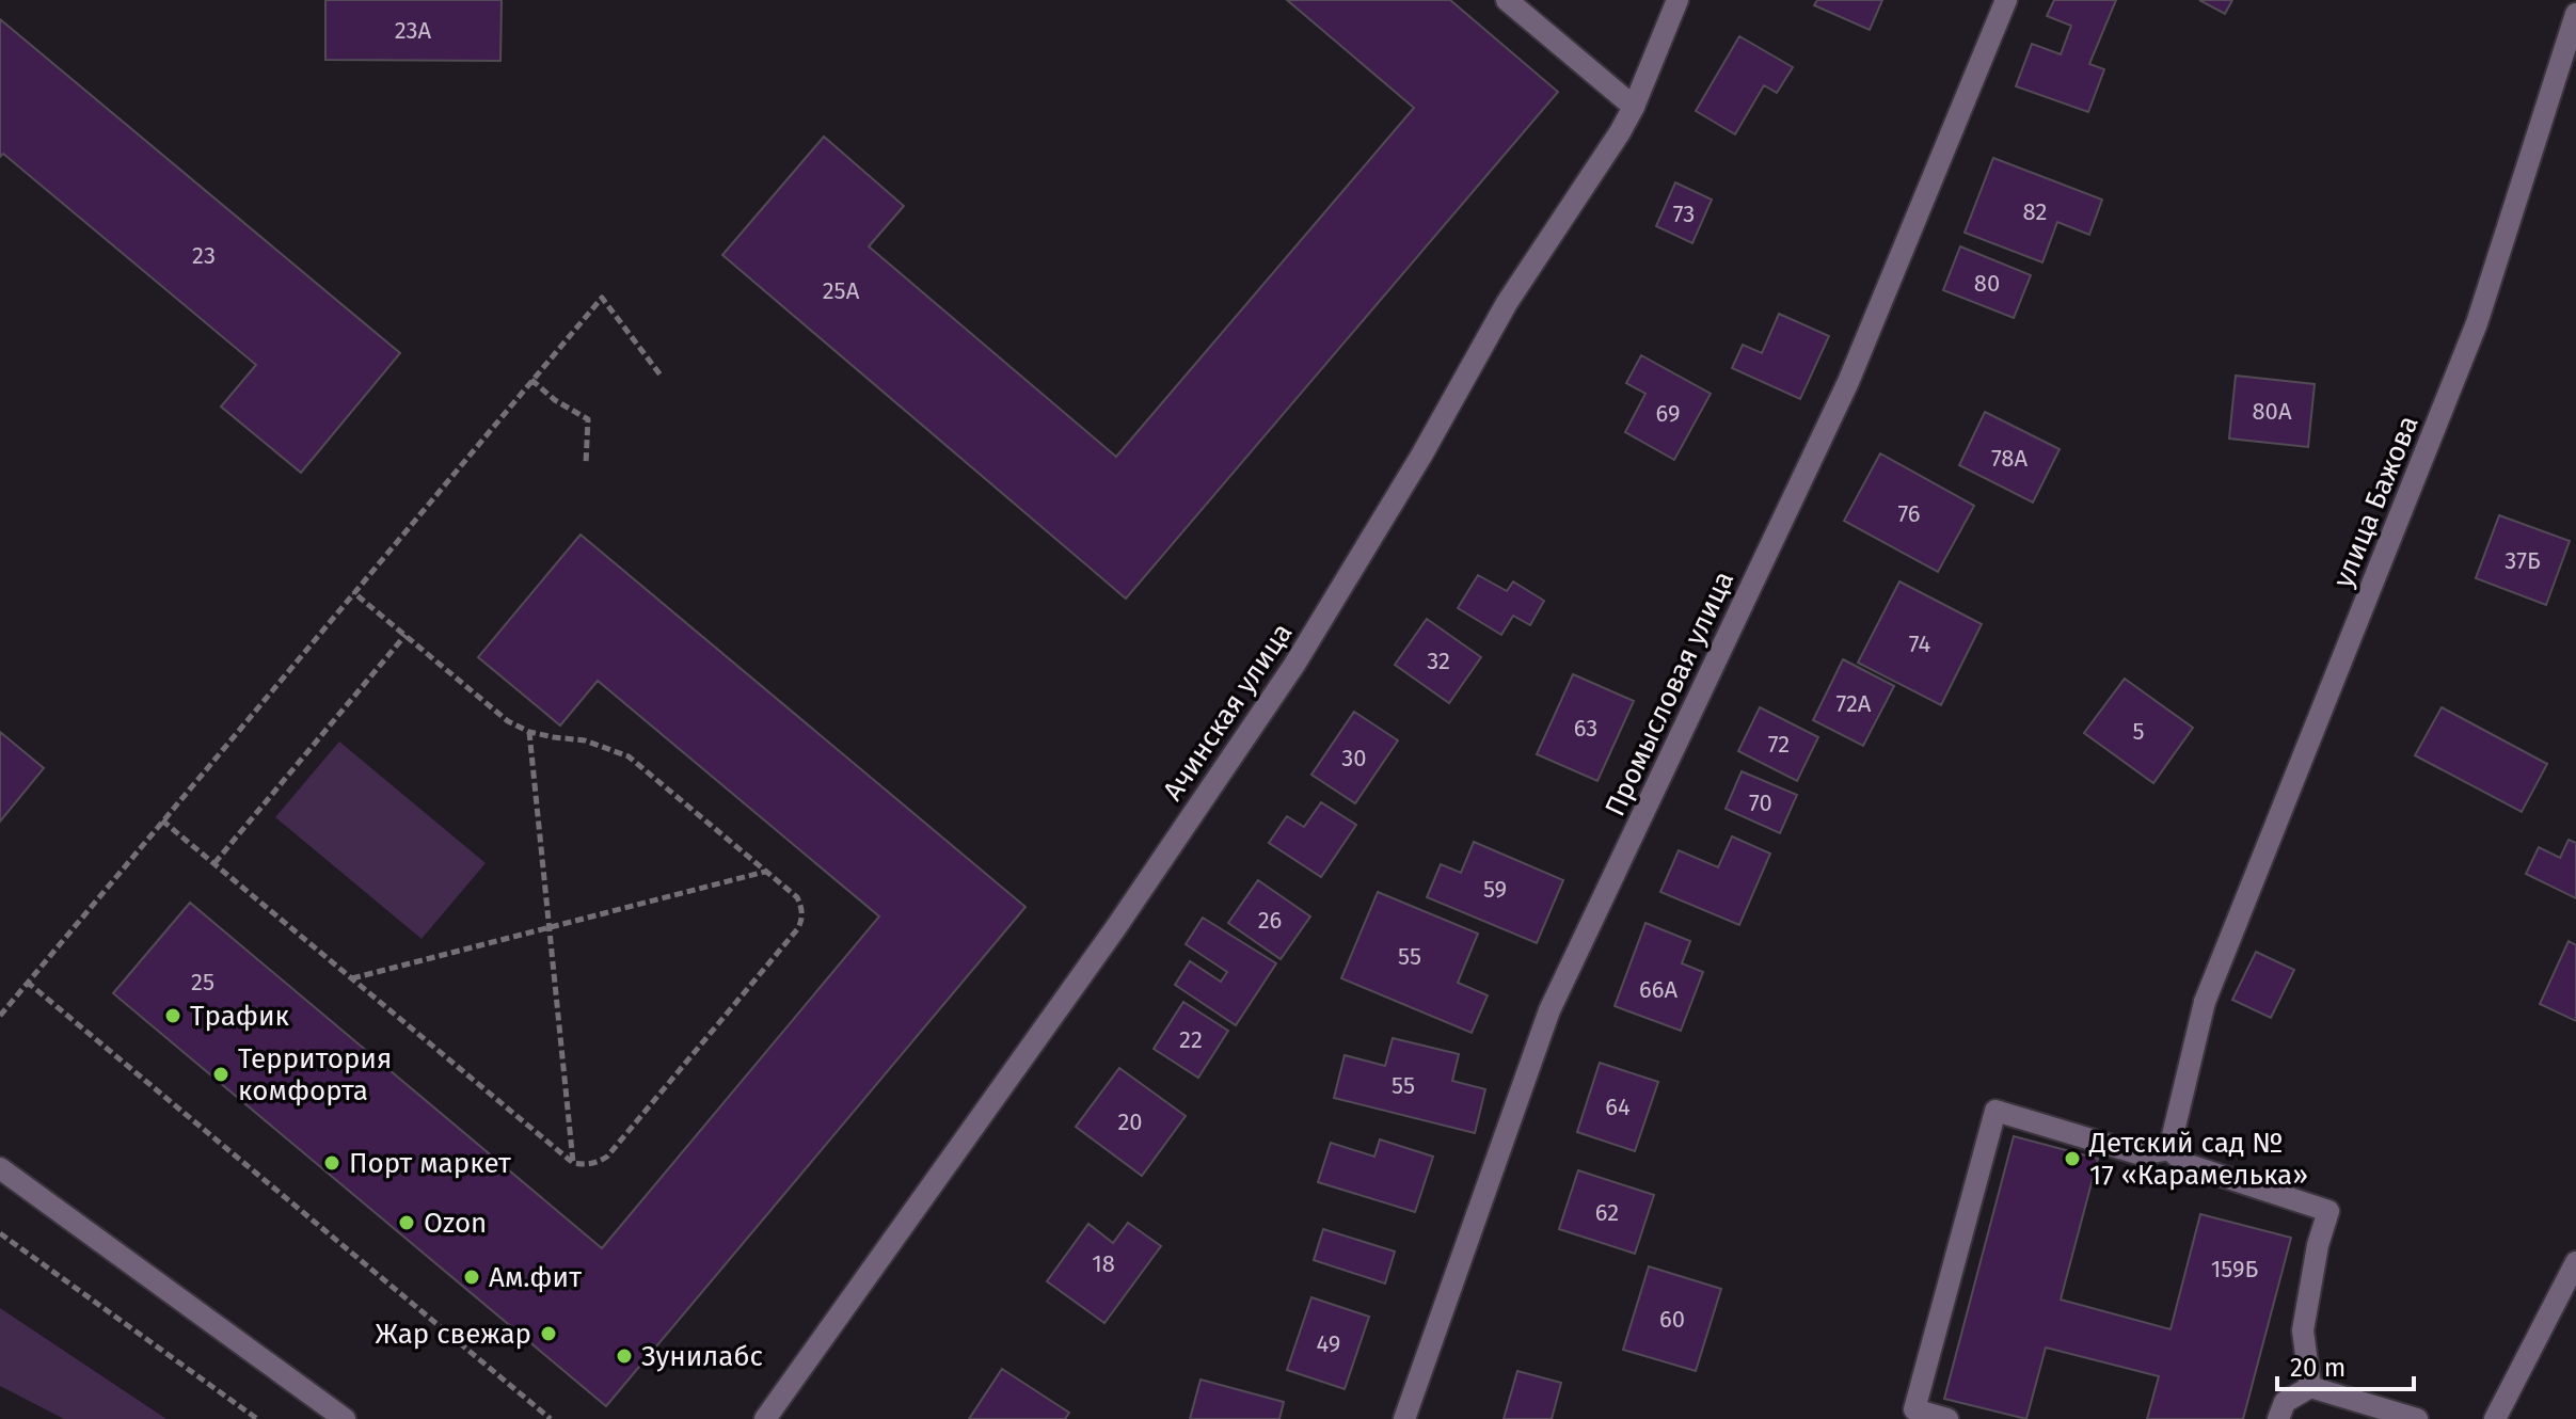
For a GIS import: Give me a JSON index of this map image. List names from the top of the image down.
{
  "streets": {
    "street": ["улица Бажова", "Промысловая улица", "Ачинская улица"]
  },
  "places": [
    "Трафик",
    "Территория комфорта",
    "Детский сад № 17 «Карамелька»",
    "Порт маркет",
    "Ozon",
    "Ам.фит",
    "Жар свежар",
    "Зунилабс"
  ],
  "house_numbers": [
    "23А",
    "82",
    "73",
    "23",
    "80",
    "25А",
    "80А",
    "69",
    "78А",
    "76",
    "37Б",
    "74",
    "32",
    "72А",
    "63",
    "5",
    "72",
    "30",
    "70",
    "59",
    "26",
    "55",
    "25",
    "66А",
    "22",
    "55",
    "64",
    "20",
    "62",
    "18",
    "159Б",
    "60",
    "49"
  ],
  "scale_bar": "20 m"
}
